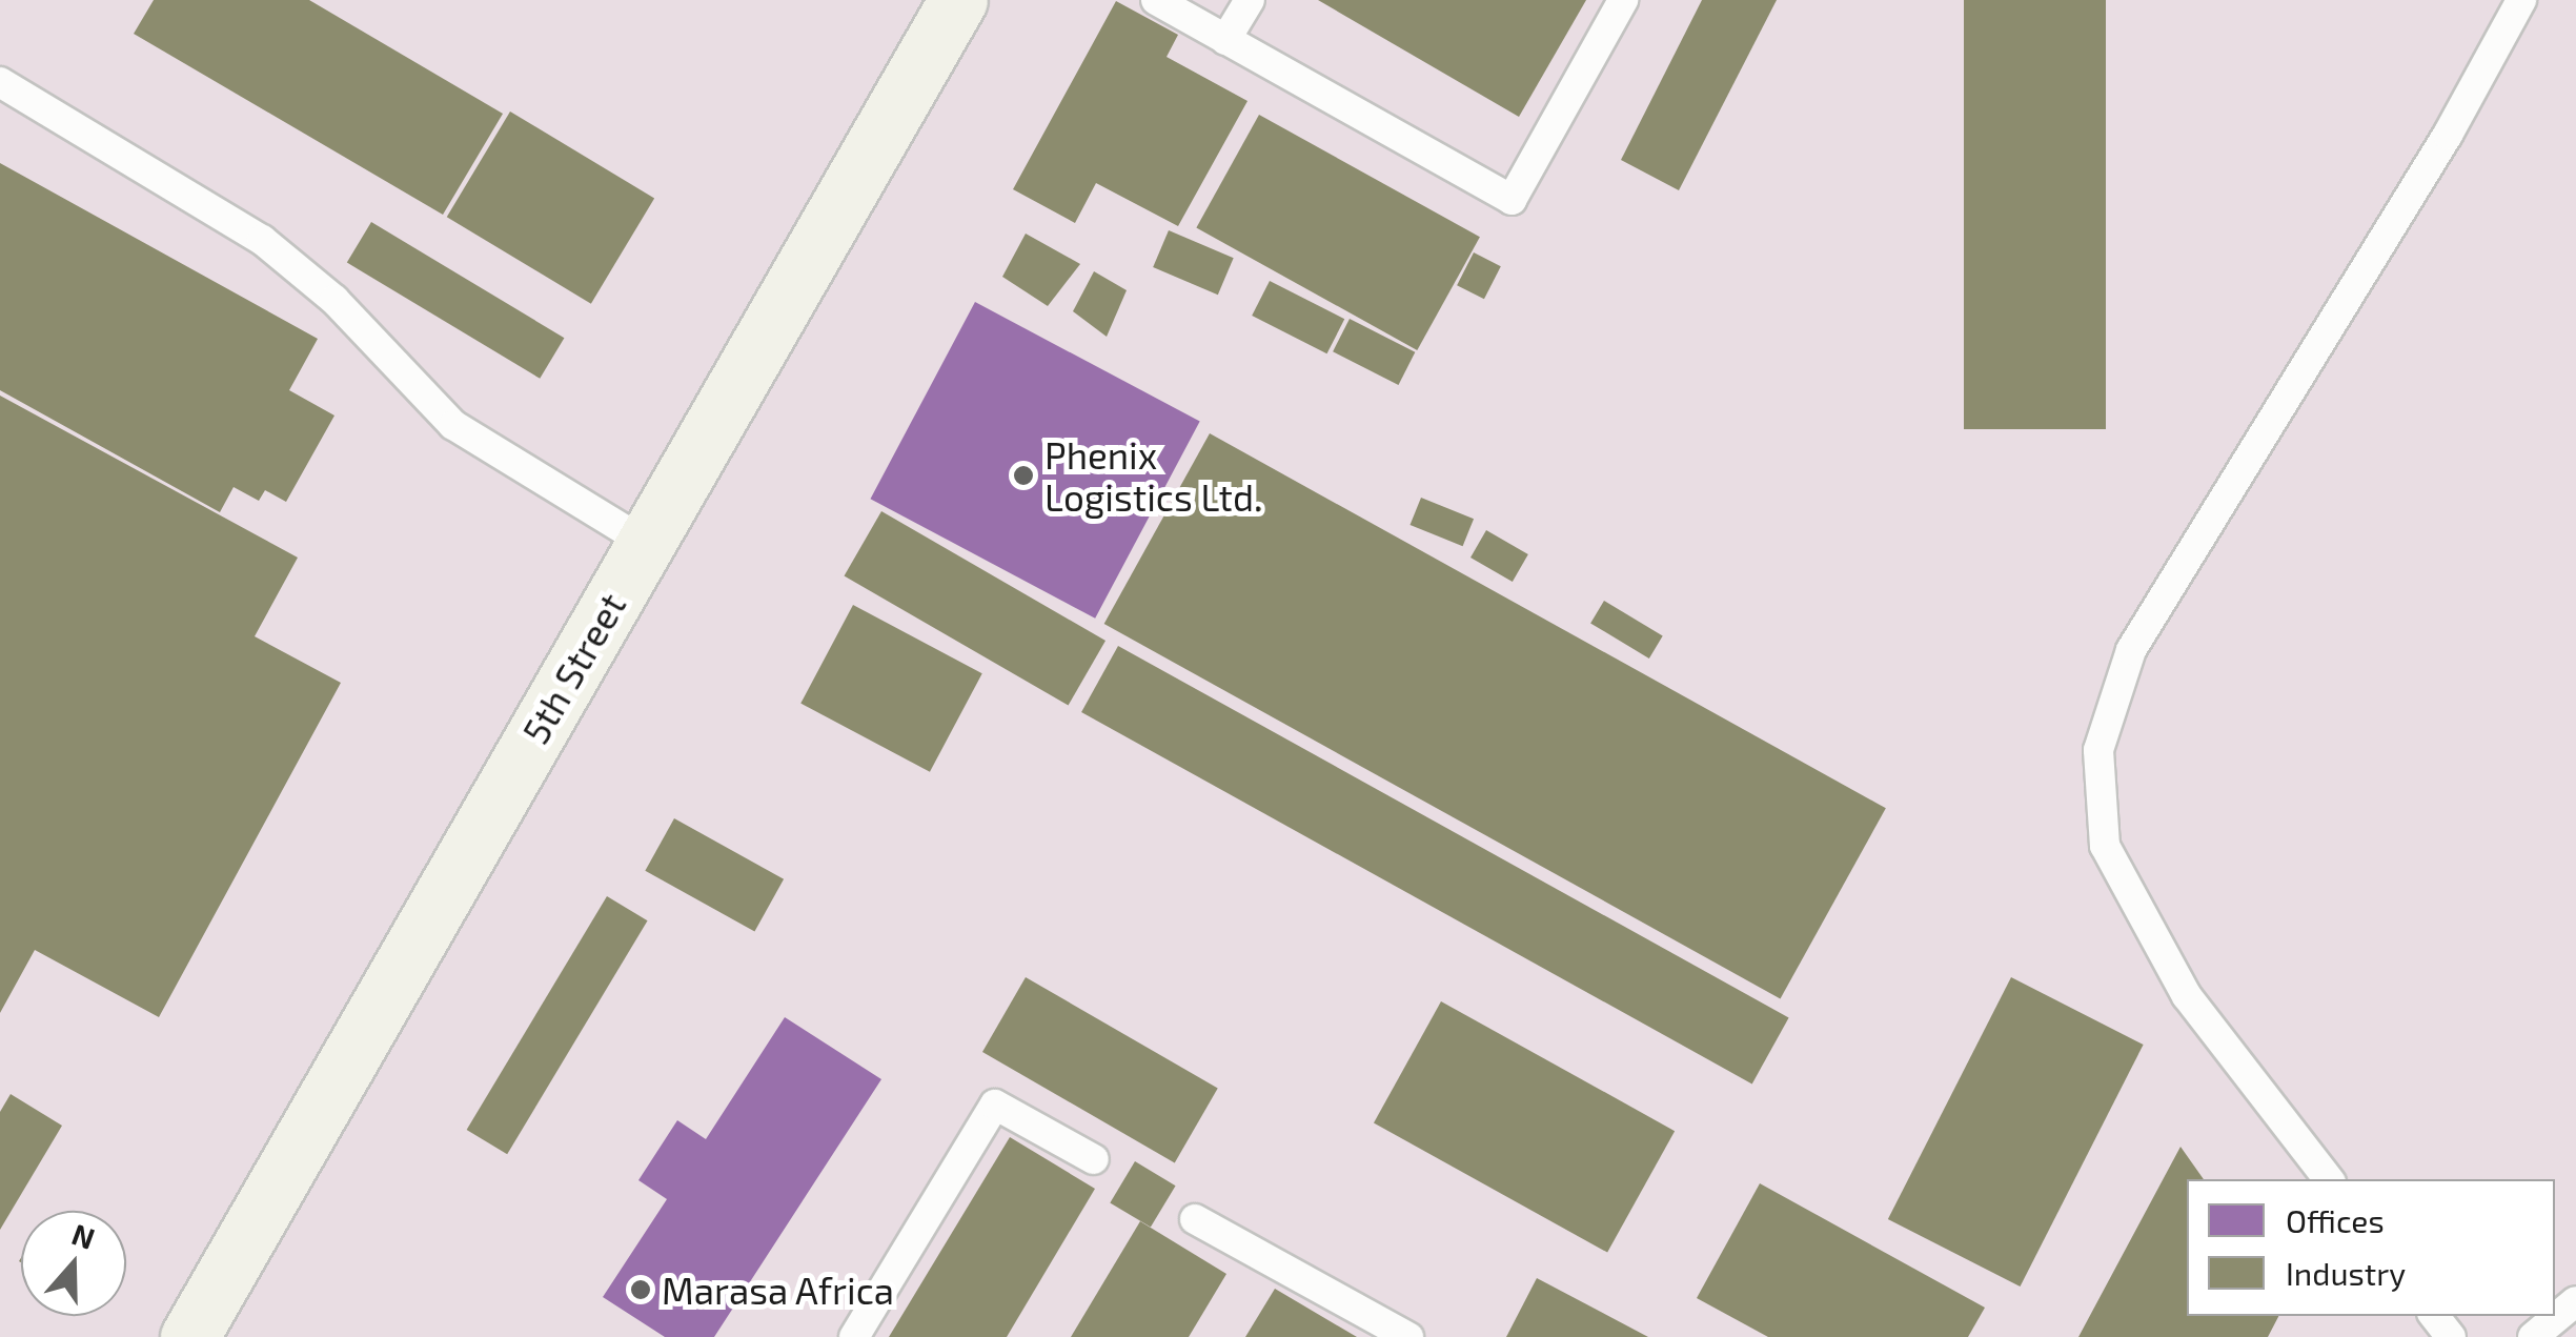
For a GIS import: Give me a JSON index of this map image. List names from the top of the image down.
{
  "streets": {
    "street": ["5th Street"]
  },
  "places": ["Phenix Logistics Ltd.", "Marasa Africa"],
  "legend": ["Offices", "Industry"],
  "north": "top"
}
